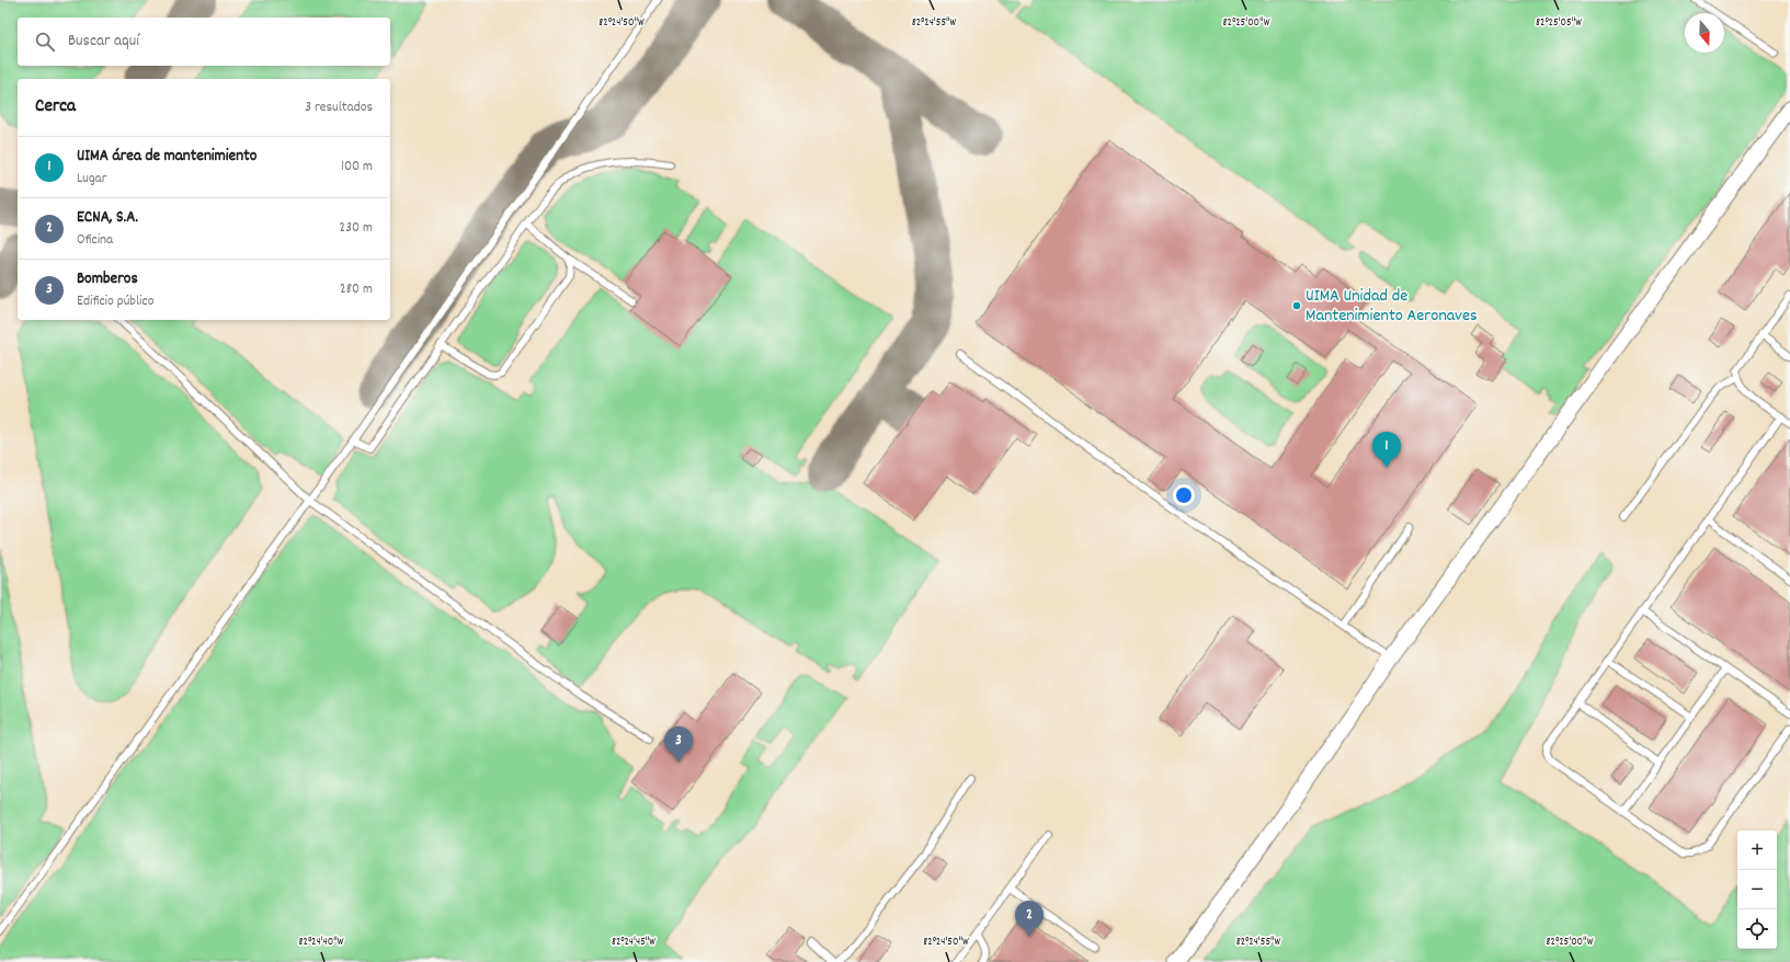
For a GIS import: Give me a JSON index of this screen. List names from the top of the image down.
{
  "places": ["UIMA Unidad de Mantenimiento Aeronaves"],
  "north": "bottom",
  "page": {
    "search": "Buscar aquí",
    "heading": ["Cerca", "3 resultados"],
    "list": [
      {
        "mark": "1",
        "name": "UIMA área de mantenimiento",
        "note": "Lugar",
        "value": "100 m"
      },
      {
        "mark": "2",
        "name": "ECNA, S.A.",
        "note": "Oficina",
        "value": "230 m"
      },
      {
        "mark": "3",
        "name": "Bomberos",
        "note": "Edificio público",
        "value": "280 m"
      }
    ],
    "pins": ["1", "3", "2"],
    "map_buttons": ["+", "−"]
  },
  "coordinates": [
    "82°24'50\"W",
    "82°24'55\"W",
    "82°25'00\"W",
    "82°25'05\"W",
    "82°24'40\"W",
    "82°24'45\"W"
  ]
}
